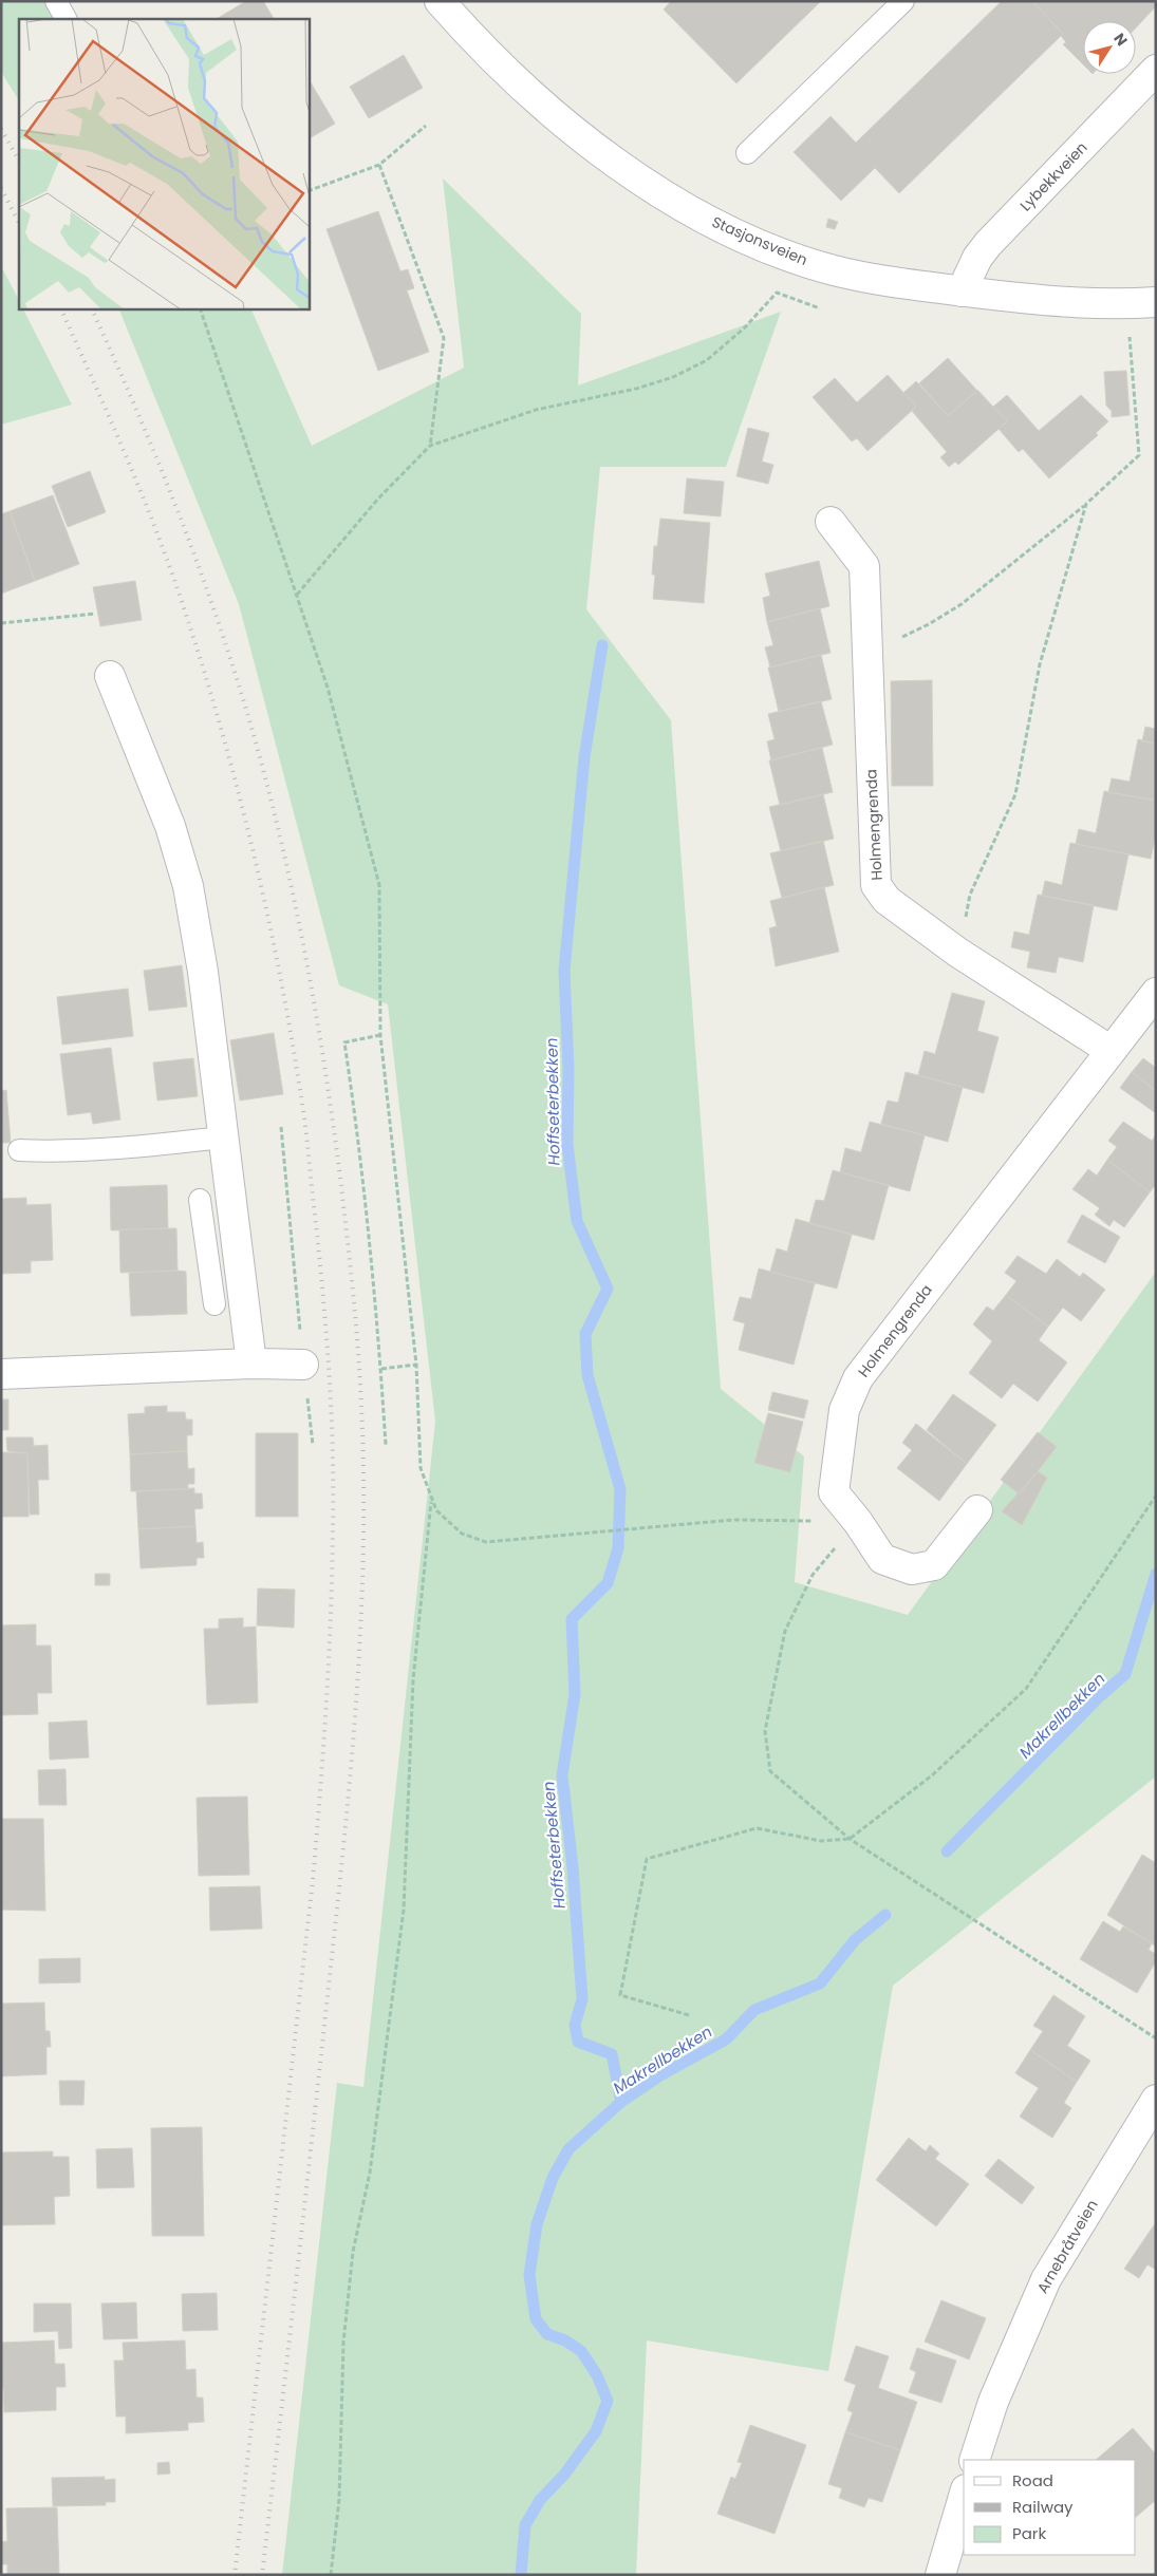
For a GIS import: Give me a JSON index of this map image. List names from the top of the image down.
{
  "streets": {
    "street": [
      "Lybekkveien",
      "Stasjonsveien",
      "Holmengrenda",
      "Arnebråtveien"
    ]
  },
  "crossings": [
    ["Lybekkveien", "Stasjonsveien"]
  ],
  "water": ["Hoffseterbekken", "Makrellbekken"],
  "legend": ["Road", "Railway", "Park"],
  "north": "top right"
}
